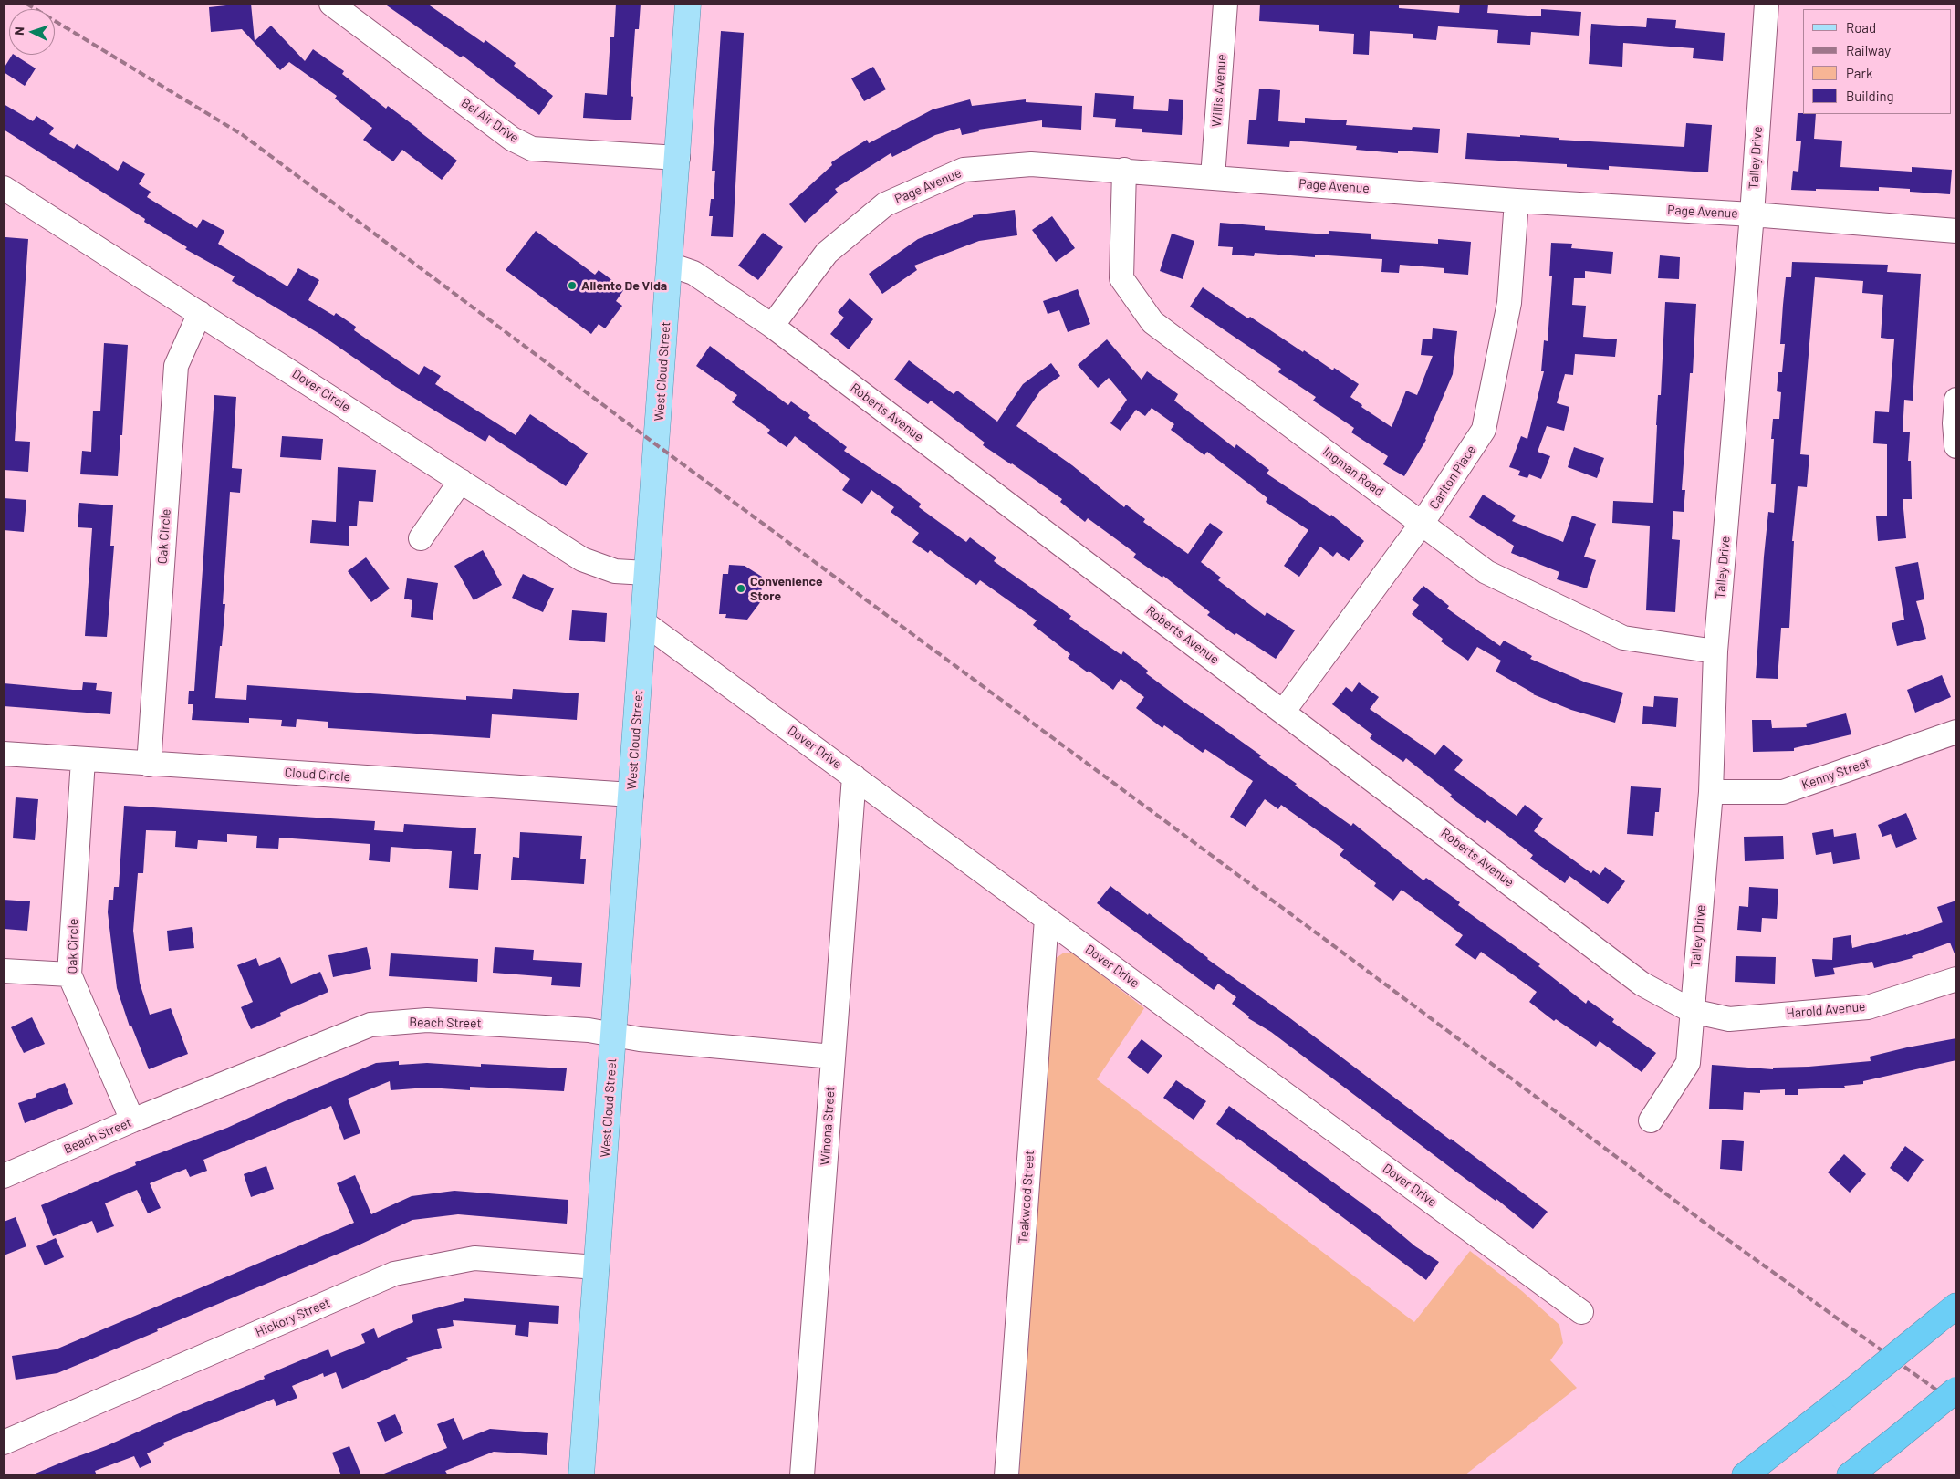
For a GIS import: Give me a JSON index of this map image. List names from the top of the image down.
{
  "streets": {
    "main road": ["West Cloud Street"],
    "street": [
      "Willis Avenue",
      "Bel Air Drive",
      "Talley Drive",
      "Page Avenue",
      "Dover Circle",
      "Roberts Avenue",
      "Ingman Road",
      "Carlton Place",
      "Oak Circle",
      "Dover Drive",
      "Kenny Street",
      "Cloud Circle",
      "Harold Avenue",
      "Beach Street",
      "Winona Street",
      "Teakwood Street",
      "Hickory Street"
    ]
  },
  "crossings": [
    ["Willis Avenue", "Page Avenue"],
    ["Bel Air Drive", "West Cloud Street"],
    ["Talley Drive", "Page Avenue"],
    ["Talley Drive", "Roberts Avenue"],
    ["Talley Drive", "Ingman Road"],
    ["Talley Drive", "Kenny Street"],
    ["Talley Drive", "Harold Avenue"],
    ["Page Avenue", "Roberts Avenue"],
    ["Page Avenue", "Ingman Road"],
    ["Page Avenue", "Carlton Place"],
    ["West Cloud Street", "Dover Circle"],
    ["West Cloud Street", "Roberts Avenue"],
    ["West Cloud Street", "Dover Drive"],
    ["West Cloud Street", "Cloud Circle"],
    ["West Cloud Street", "Beach Street"],
    ["West Cloud Street", "Hickory Street"],
    ["Dover Circle", "Oak Circle"],
    ["Roberts Avenue", "Carlton Place"],
    ["Roberts Avenue", "Harold Avenue"],
    ["Ingman Road", "Carlton Place"],
    ["Oak Circle", "Cloud Circle"],
    ["Oak Circle", "Beach Street"],
    ["Dover Drive", "Winona Street"],
    ["Dover Drive", "Teakwood Street"],
    ["Beach Street", "Winona Street"]
  ],
  "places": ["Aliento De Vida", "Convenience Store"],
  "legend": [
    "Road",
    "Railway",
    "Park",
    "Building"
  ],
  "north": "left"
}
